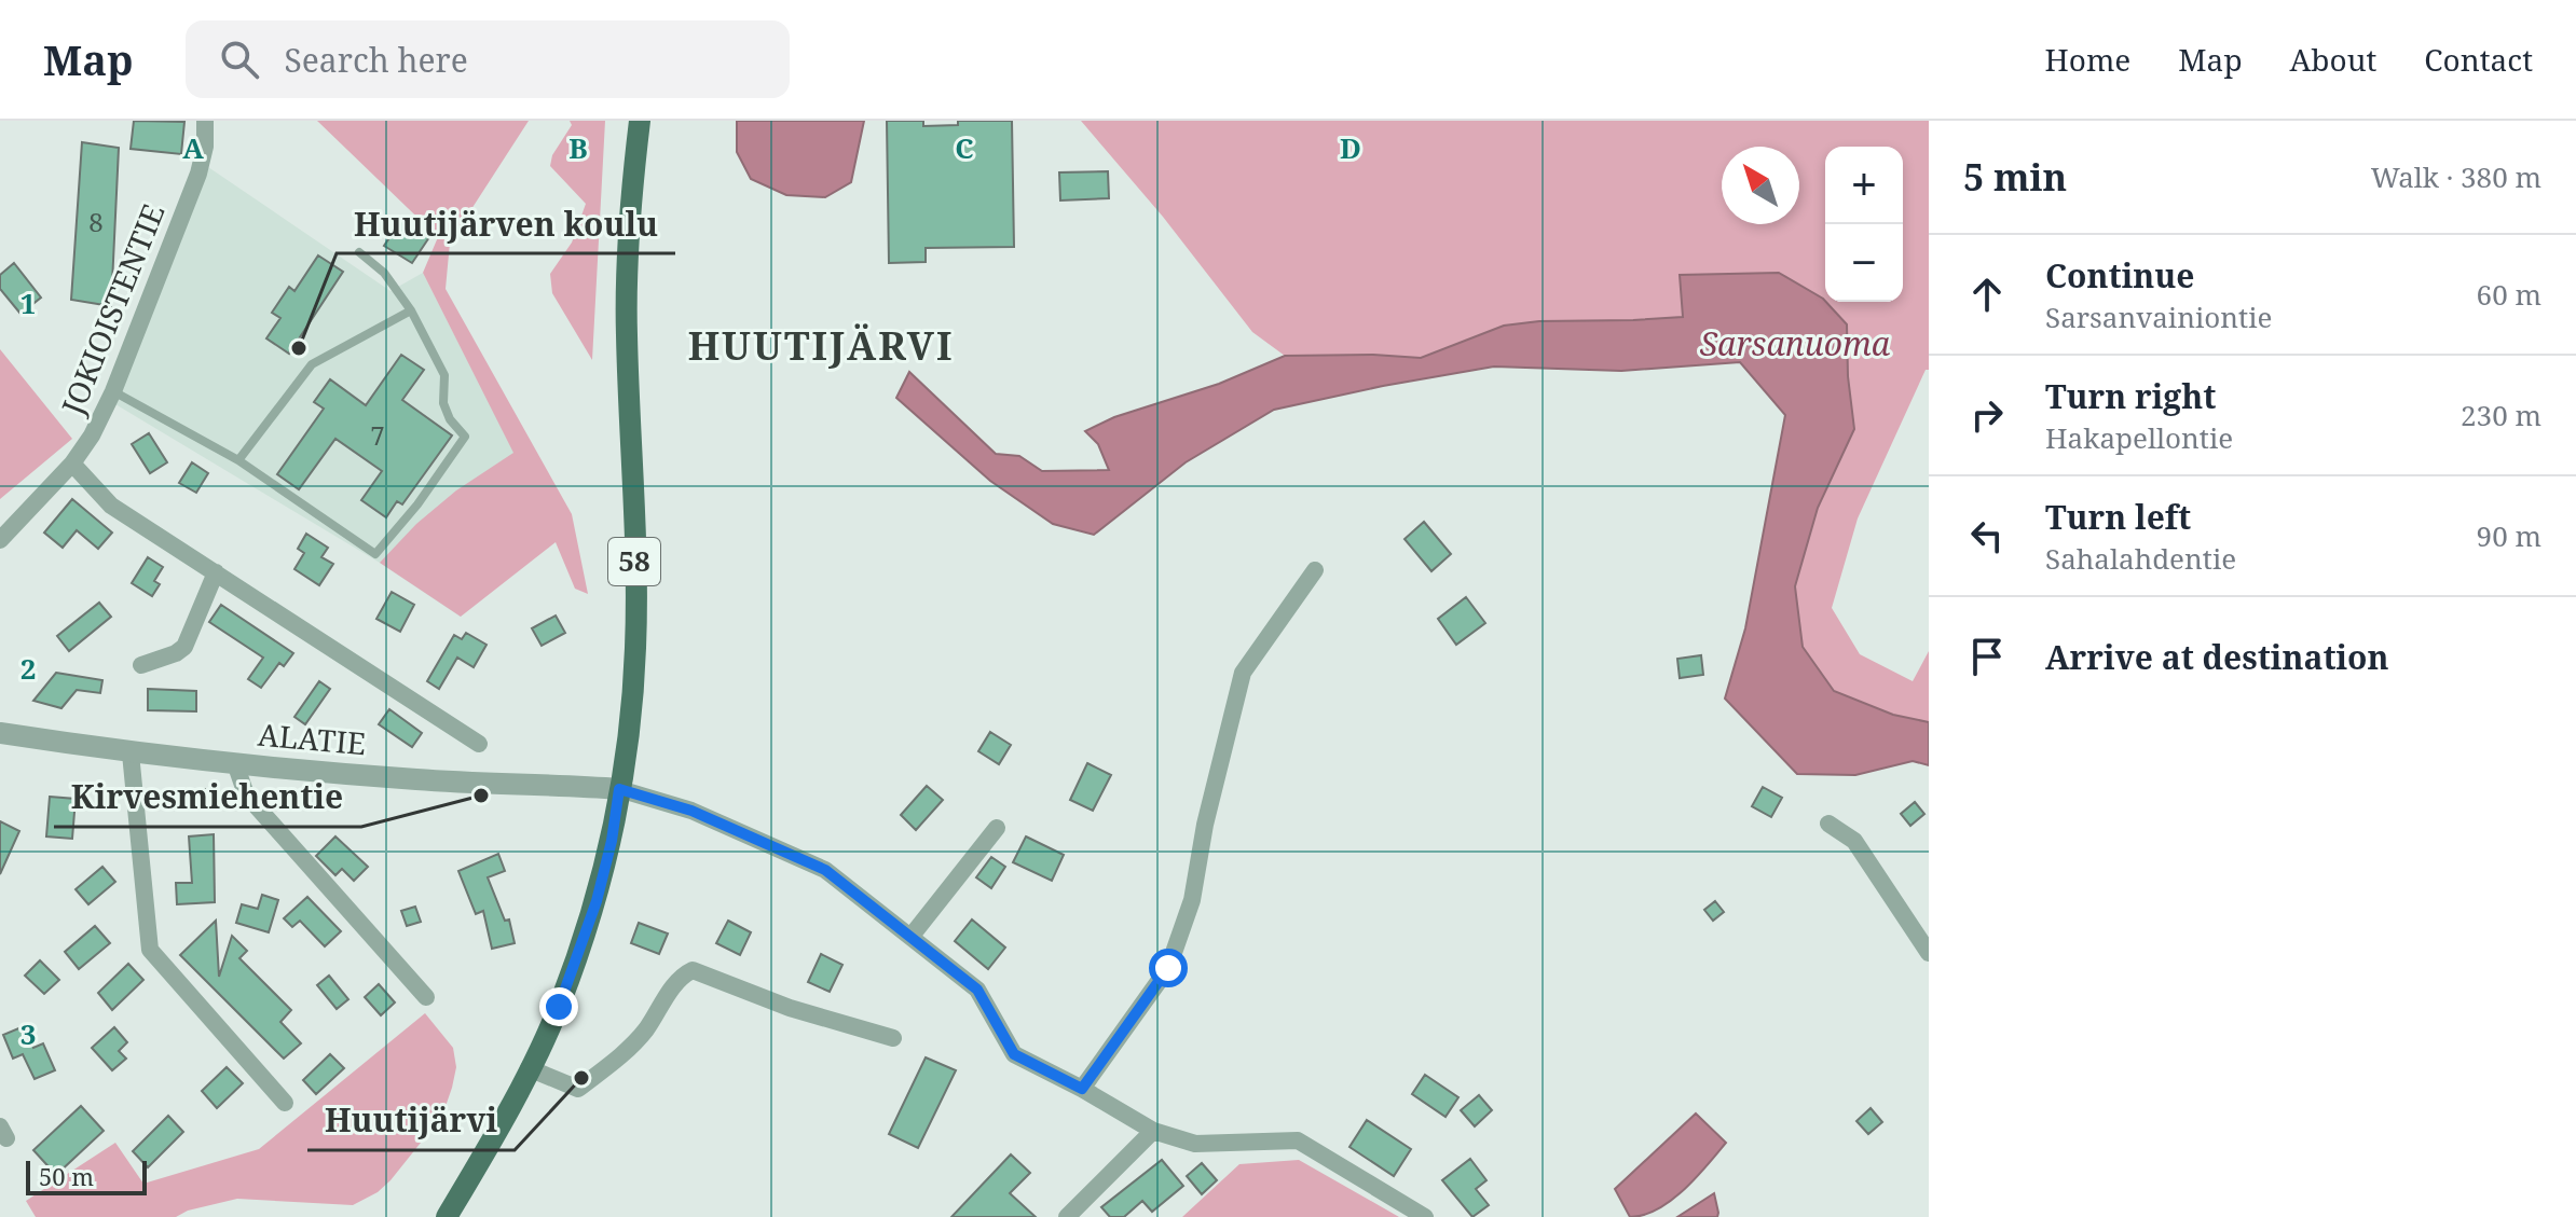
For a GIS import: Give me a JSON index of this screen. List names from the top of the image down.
{
  "streets": {
    "main road": ["58"],
    "street": ["JOKIOISTENTIE", "ALATIE"]
  },
  "crossings": [
    ["58", "ALATIE"]
  ],
  "districts": ["HUUTIJÄRVI"],
  "water": ["Sarsanuoma"],
  "places": ["Huutijärven koulu", "Kirvesmiehentie", "Huutijärvi"],
  "house_numbers": ["8", "7"],
  "scale_bar": "50 m",
  "north": "top left",
  "page": {
    "header": "Map",
    "search": "Search here",
    "nav": [
      "Home",
      "Map",
      "About",
      "Contact"
    ],
    "heading": ["5 min", "Walk · 380 m"],
    "map_buttons": ["+", "−"],
    "list": [
      ["Continue", "Sarsanvainiontie", "60 m"],
      ["Turn right", "Hakapellontie", "230 m"],
      ["Turn left", "Sahalahdentie", "90 m"],
      "Arrive at destination"
    ],
    "scale": "50 m"
  },
  "grid": {
    "columns": [
      "A",
      "B",
      "C",
      "D"
    ],
    "rows": ["1", "2", "3"]
  }
}
